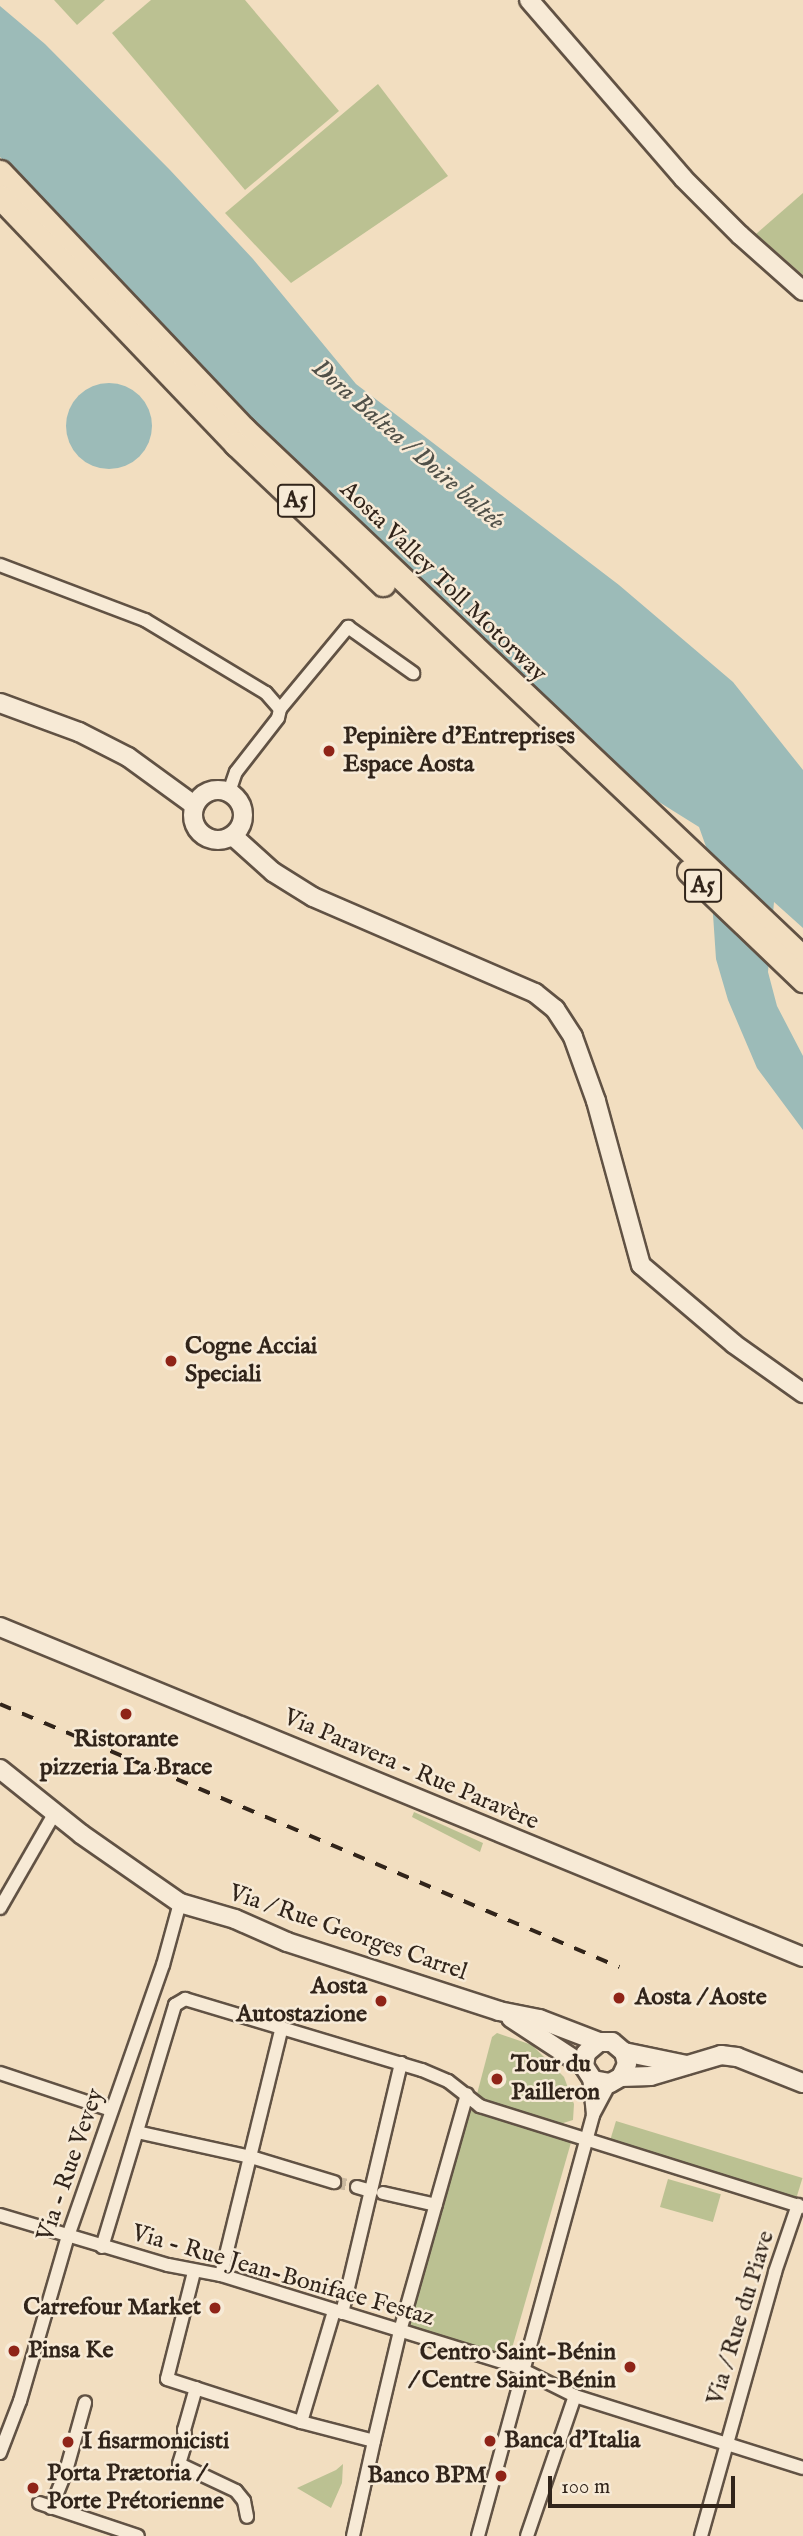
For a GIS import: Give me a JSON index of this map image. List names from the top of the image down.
{
  "streets": {
    "highway": ["A5", "Aosta Valley Toll Motorway"],
    "street": [
      "Via Paravera - Rue Paravère",
      "Via / Rue Georges Carrel",
      "Via - Rue Vevey",
      "Via - Rue Jean-Boniface Festaz",
      "Via / Rue du Piave"
    ]
  },
  "crossings": [
    ["Via / Rue Georges Carrel", "Via - Rue Vevey"],
    ["Via - Rue Vevey", "Via - Rue Jean-Boniface Festaz"],
    ["Via - Rue Jean-Boniface Festaz", "Via / Rue du Piave"]
  ],
  "water": ["Dora Baltea / Doire baltée"],
  "places": [
    "Pepinière d'Entreprises Espace Aosta",
    "Cogne Acciai Speciali",
    "Ristorante pizzeria La Brace",
    "Aosta / Aoste",
    "Aosta Autostazione",
    "Tour du Pailleron",
    "Carrefour Market",
    "Pinsa Ke",
    "Centro Saint-Bénin / Centre Saint-Bénin",
    "Banca d'Italia",
    "I fisarmonicisti",
    "Banco BPM",
    "Porta Prætoria / Porte Prétorienne"
  ],
  "scale_bar": "100 m"
}
